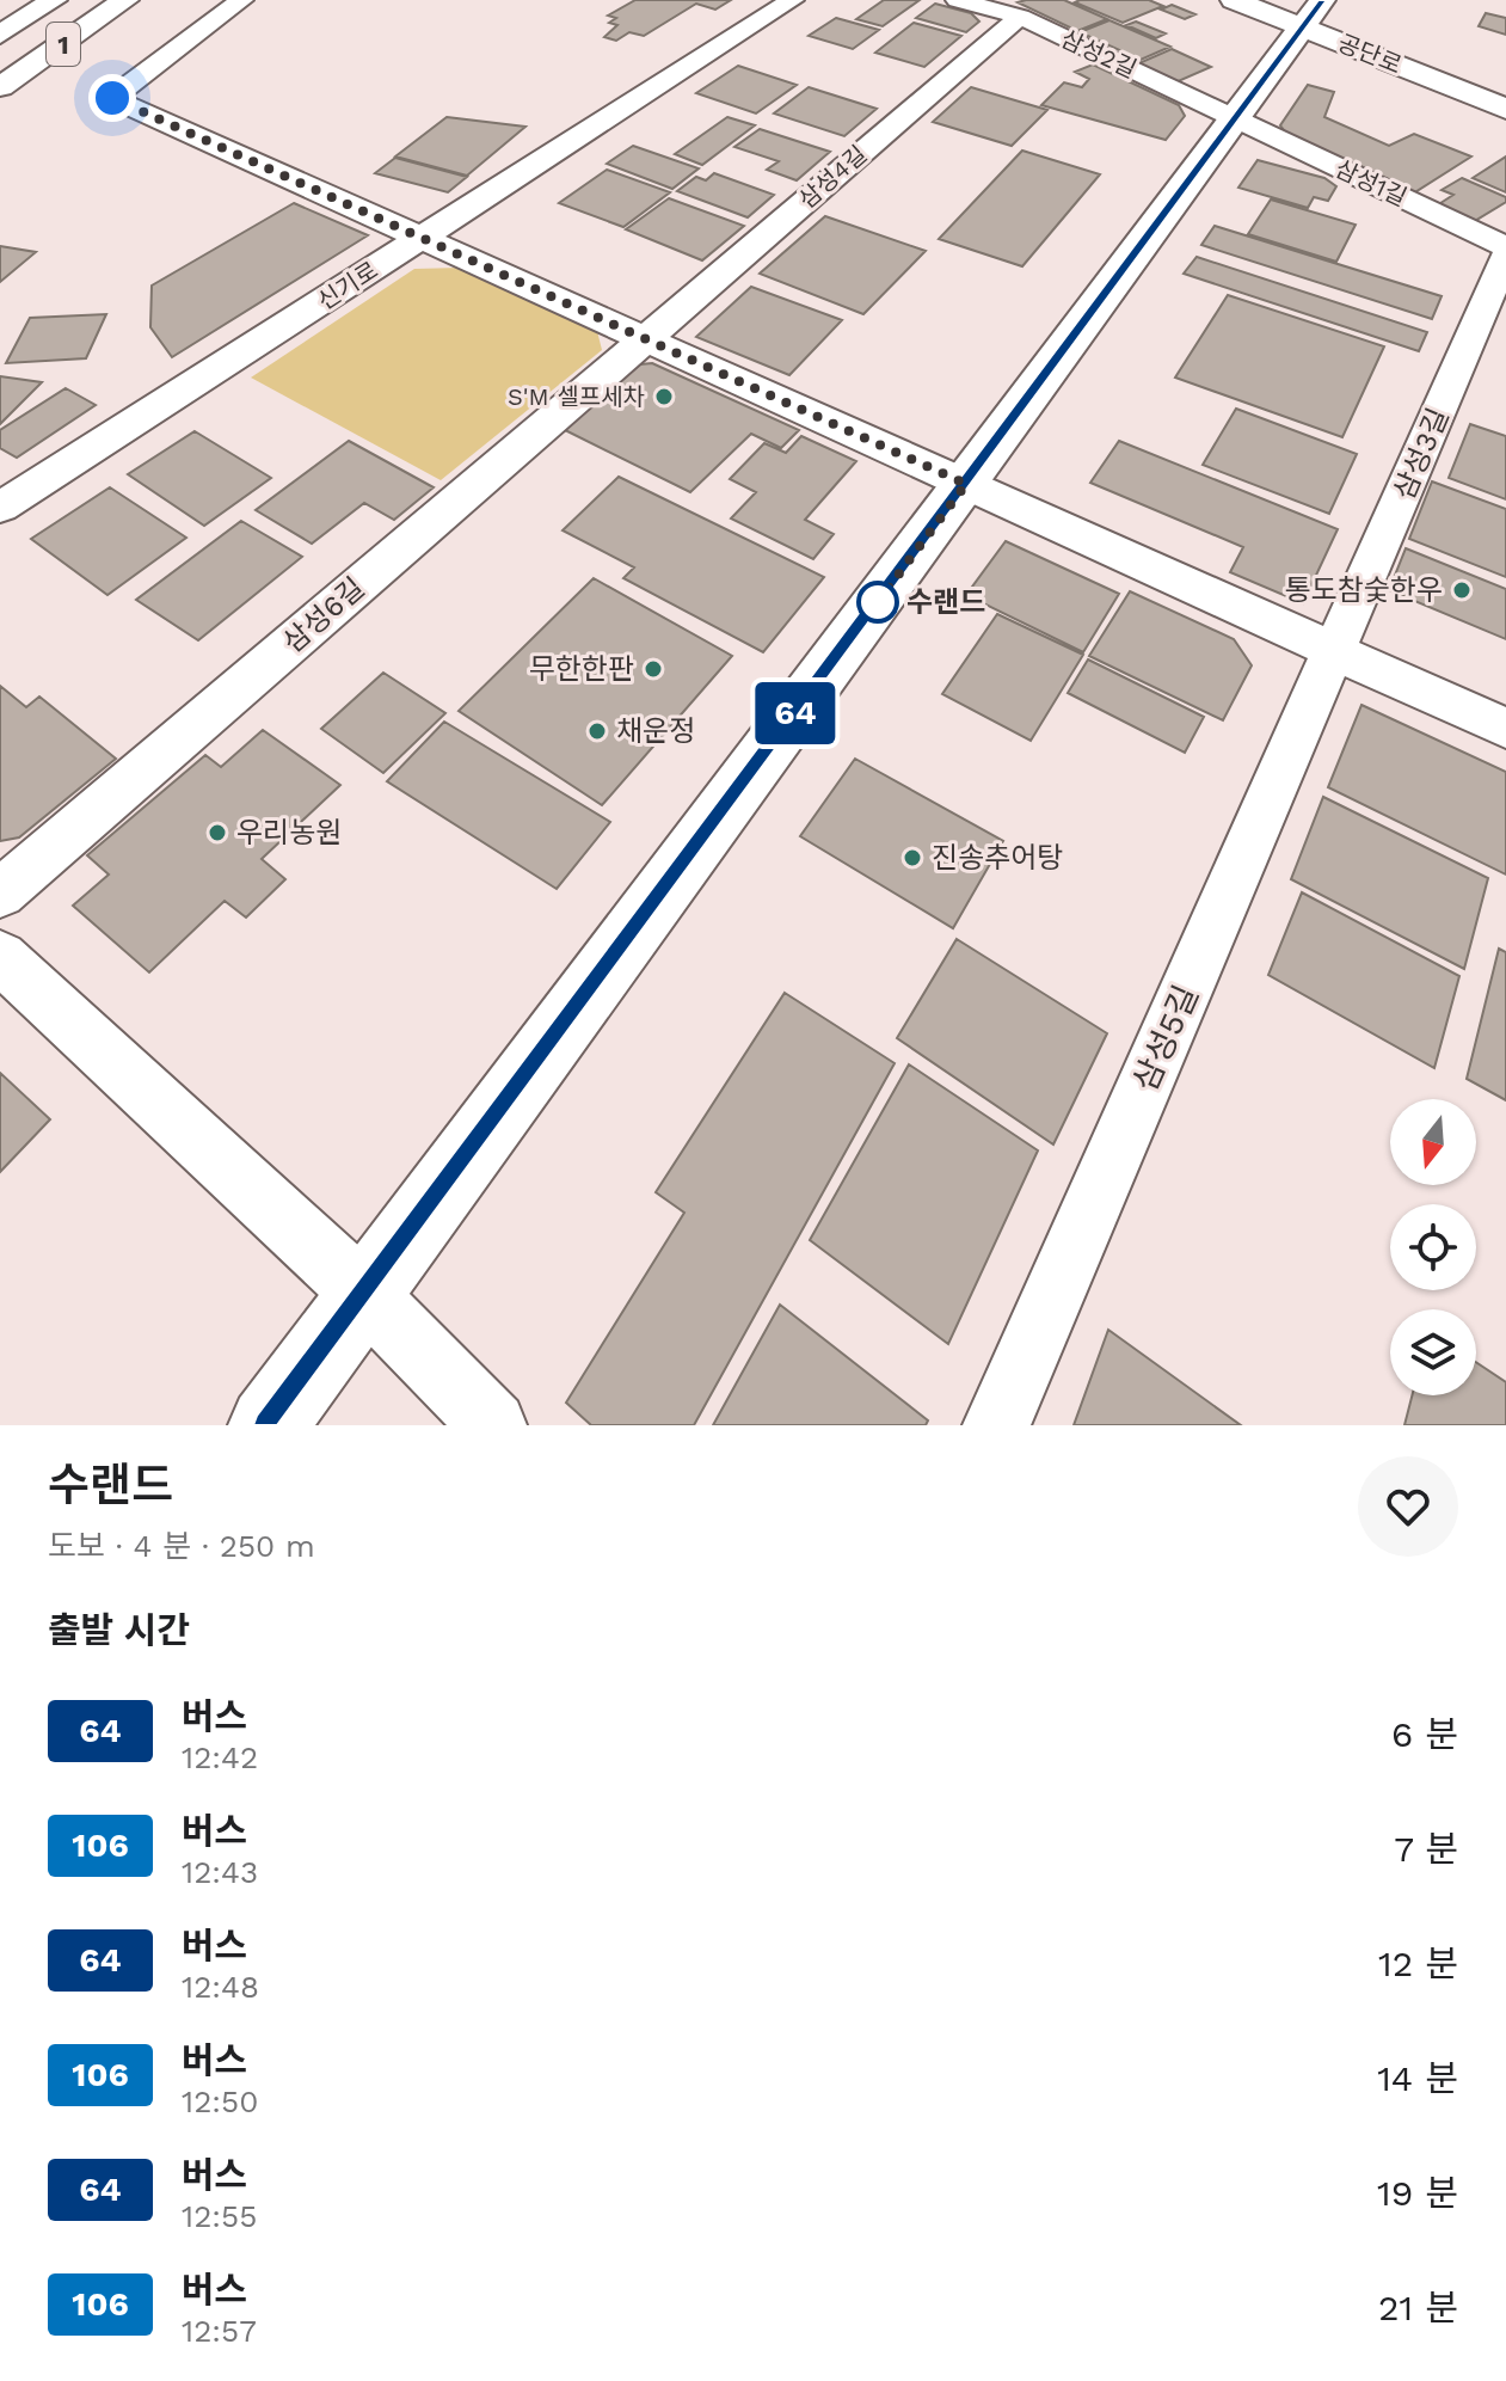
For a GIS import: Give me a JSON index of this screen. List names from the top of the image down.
{
  "streets": {
    "main road": ["1", "공단로"],
    "street": [
      "삼성2길",
      "삼성4길",
      "삼성1길",
      "신기로",
      "삼성3길",
      "삼성6길",
      "삼성5길"
    ]
  },
  "crossings": [
    ["삼성2길", "삼성4길"],
    ["삼성2길", "삼성1길"],
    ["삼성4길", "삼성6길"],
    ["삼성3길", "삼성5길"]
  ],
  "places": [
    "S'M 셀프세차",
    "통도참숯한우",
    "수랜드",
    "무한한판",
    "채운정",
    "우리농원",
    "진송추어탕"
  ],
  "lines": ["bus line 64"],
  "north": "bottom",
  "page": {
    "on_map": "64",
    "heading": [
      ["수랜드", "도보 · 4 분 · 250 m"],
      "출발 시간"
    ],
    "list": [
      {
        "mark": "64",
        "name": "버스",
        "note": "12:42",
        "value": "6 분"
      },
      {
        "mark": "106",
        "name": "버스",
        "note": "12:43",
        "value": "7 분"
      },
      {
        "mark": "64",
        "name": "버스",
        "note": "12:48",
        "value": "12 분"
      },
      {
        "mark": "106",
        "name": "버스",
        "note": "12:50",
        "value": "14 분"
      },
      {
        "mark": "64",
        "name": "버스",
        "note": "12:55",
        "value": "19 분"
      },
      {
        "mark": "106",
        "name": "버스",
        "note": "12:57",
        "value": "21 분"
      }
    ]
  }
}
